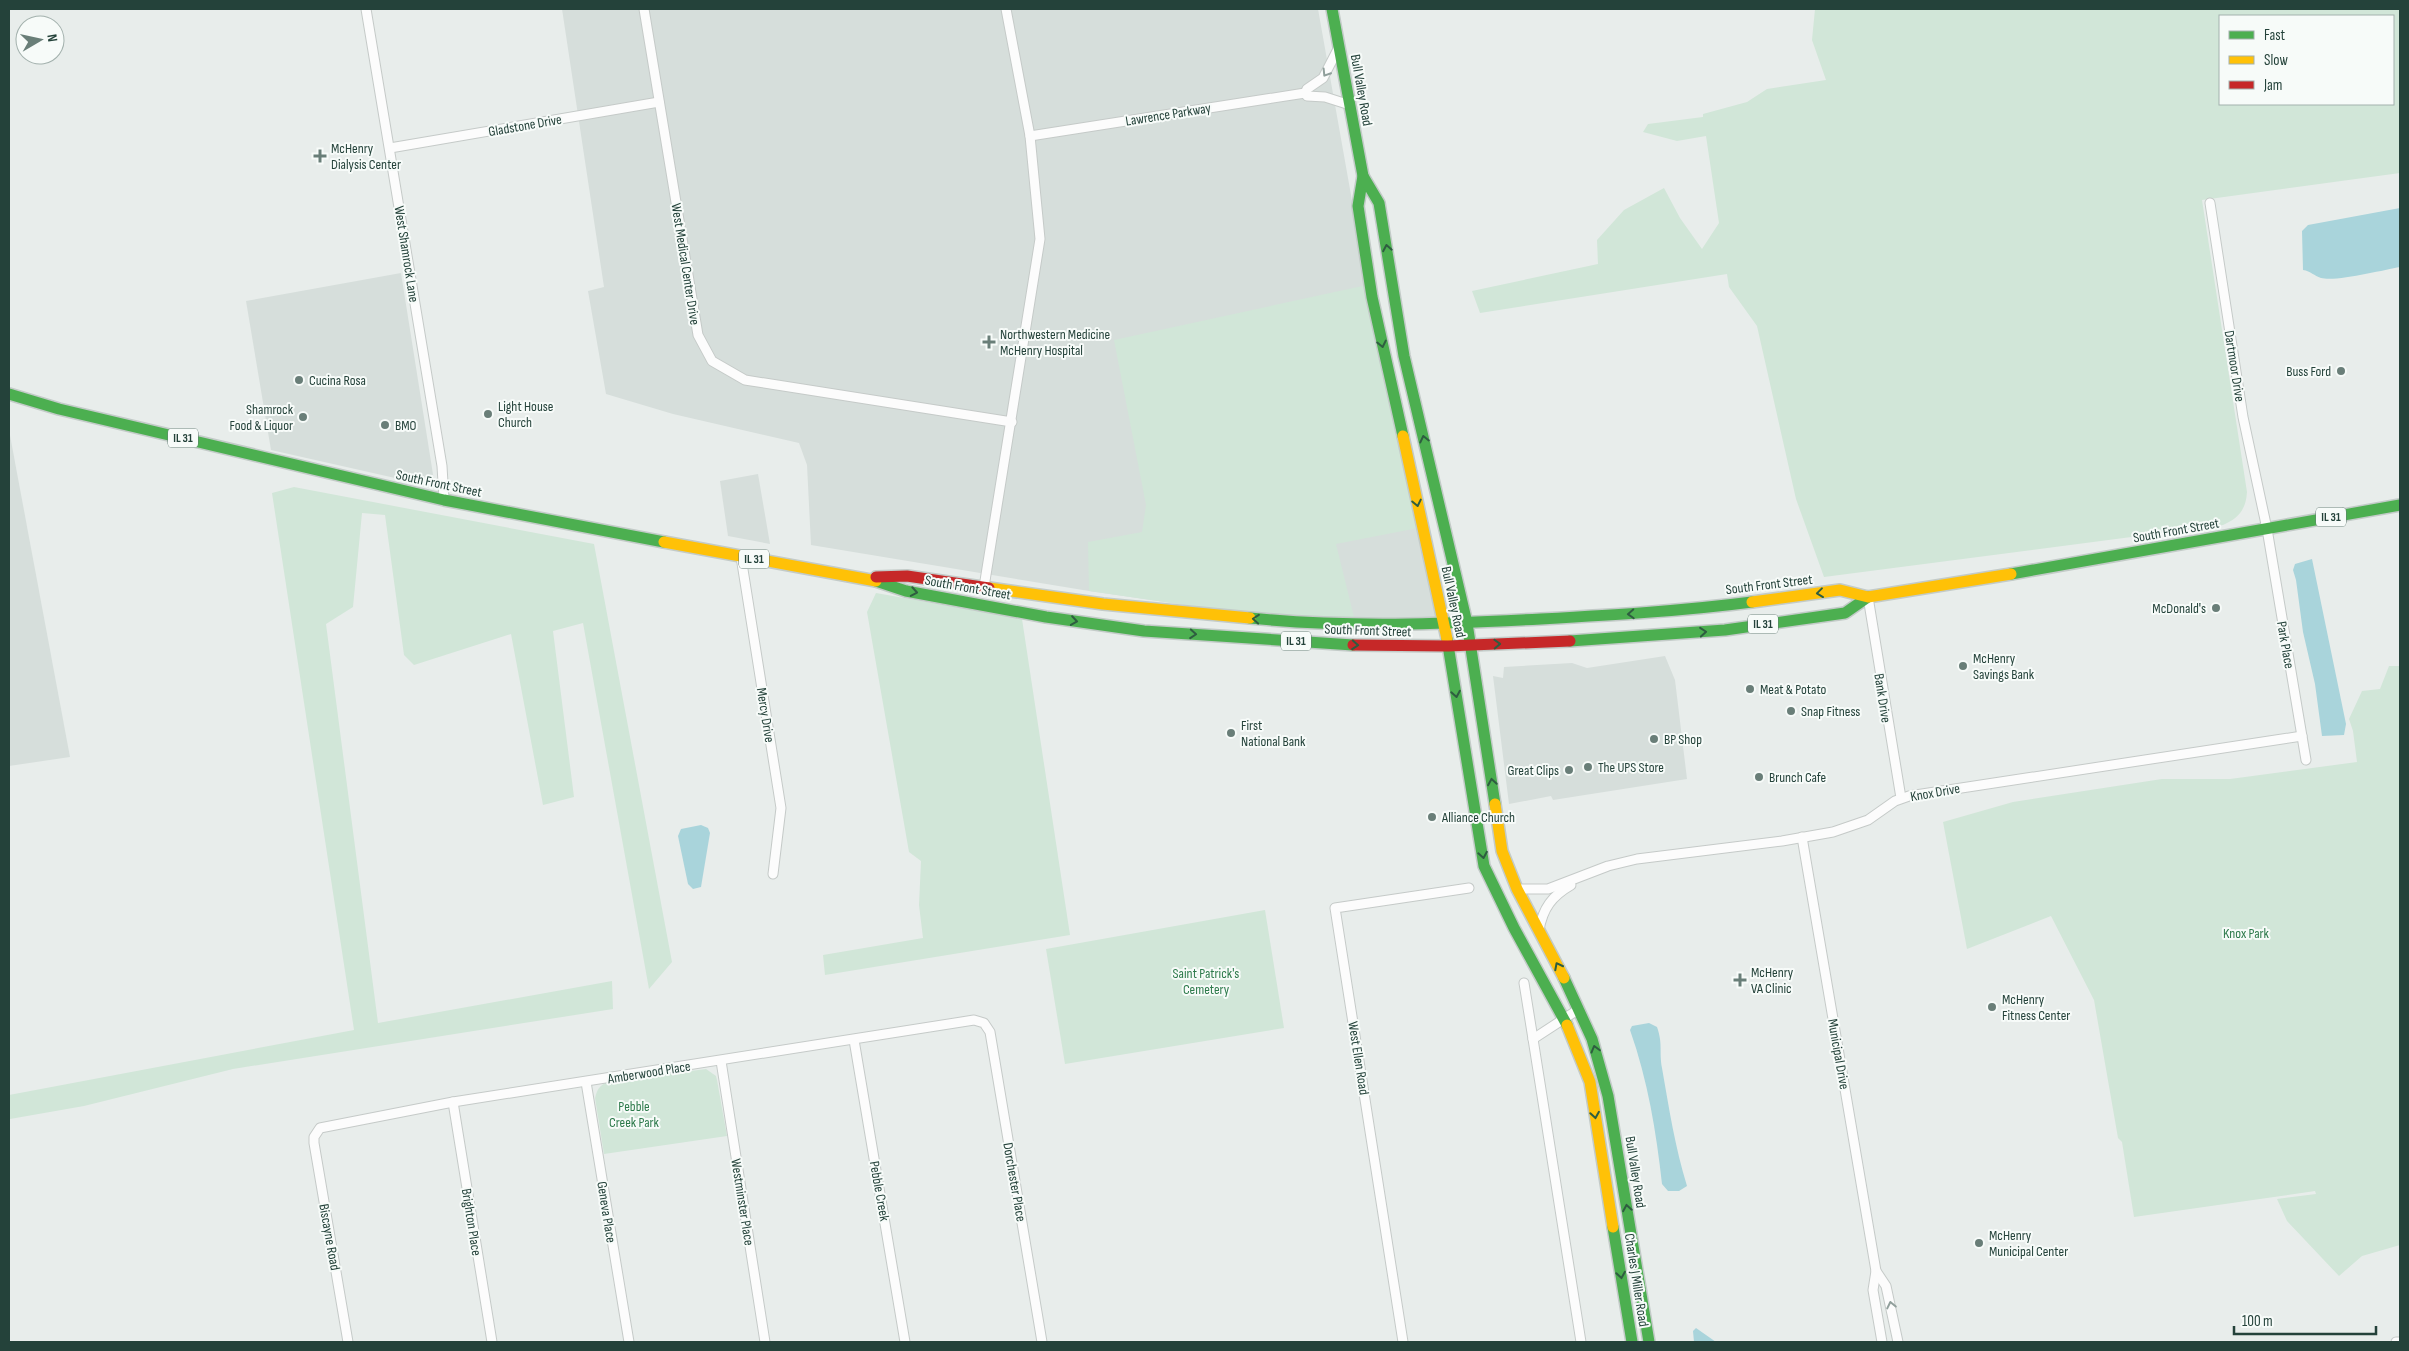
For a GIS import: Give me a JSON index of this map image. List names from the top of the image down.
{
  "streets": {
    "main road": [
      "Bull Valley Road",
      "IL 31",
      "South Front Street",
      "Charles J Miller Road"
    ],
    "street": [
      "Lawrence Parkway",
      "Gladstone Drive",
      "West Shamrock Lane",
      "West Medical Center Drive",
      "Dartmoor Drive",
      "Park Place",
      "Bank Drive",
      "Mercy Drive",
      "Knox Drive",
      "Municipal Drive",
      "West Ellen Road",
      "Amberwood Place",
      "Dorchester Place",
      "Pebble Creek",
      "Westminster Place",
      "Geneva Place",
      "Brighton Place",
      "Biscayne Road"
    ]
  },
  "crossings": [
    ["Bull Valley Road", "Lawrence Parkway"],
    ["Bull Valley Road", "South Front Street"],
    ["Bull Valley Road", "Knox Drive"],
    ["Bull Valley Road", "Charles J Miller Road"],
    ["Gladstone Drive", "West Shamrock Lane"],
    ["Gladstone Drive", "West Medical Center Drive"],
    ["West Shamrock Lane", "South Front Street"],
    ["Dartmoor Drive", "South Front Street"],
    ["Dartmoor Drive", "Park Place"],
    ["South Front Street", "Park Place"],
    ["South Front Street", "Bank Drive"],
    ["South Front Street", "Mercy Drive"],
    ["Park Place", "Knox Drive"],
    ["Bank Drive", "Knox Drive"],
    ["Knox Drive", "Municipal Drive"],
    ["Amberwood Place", "Dorchester Place"],
    ["Amberwood Place", "Pebble Creek"],
    ["Amberwood Place", "Westminster Place"],
    ["Amberwood Place", "Geneva Place"],
    ["Amberwood Place", "Brighton Place"],
    ["Amberwood Place", "Biscayne Road"]
  ],
  "one_way": ["Charles J Miller Road"],
  "parks": ["Knox Park", "Saint Patrick's Cemetery", "Pebble Creek Park"],
  "places": {
    "health": ["McHenry Dialysis Center", "Northwestern Medicine McHenry Hospital", "McHenry VA Clinic"],
    "other": [
      "Buss Ford",
      "Cucina Rosa",
      "Light House Church",
      "Shamrock Food & Liquor",
      "BMO",
      "McDonald's",
      "McHenry Savings Bank",
      "Meat & Potato",
      "Snap Fitness",
      "First National Bank",
      "BP Shop",
      "The UPS Store",
      "Great Clips",
      "Brunch Cafe",
      "Alliance Church",
      "McHenry Fitness Center",
      "McHenry Municipal Center"
    ]
  },
  "legend": ["Fast", "Slow", "Jam"],
  "scale_bar": "100 m",
  "north": "right"
}
